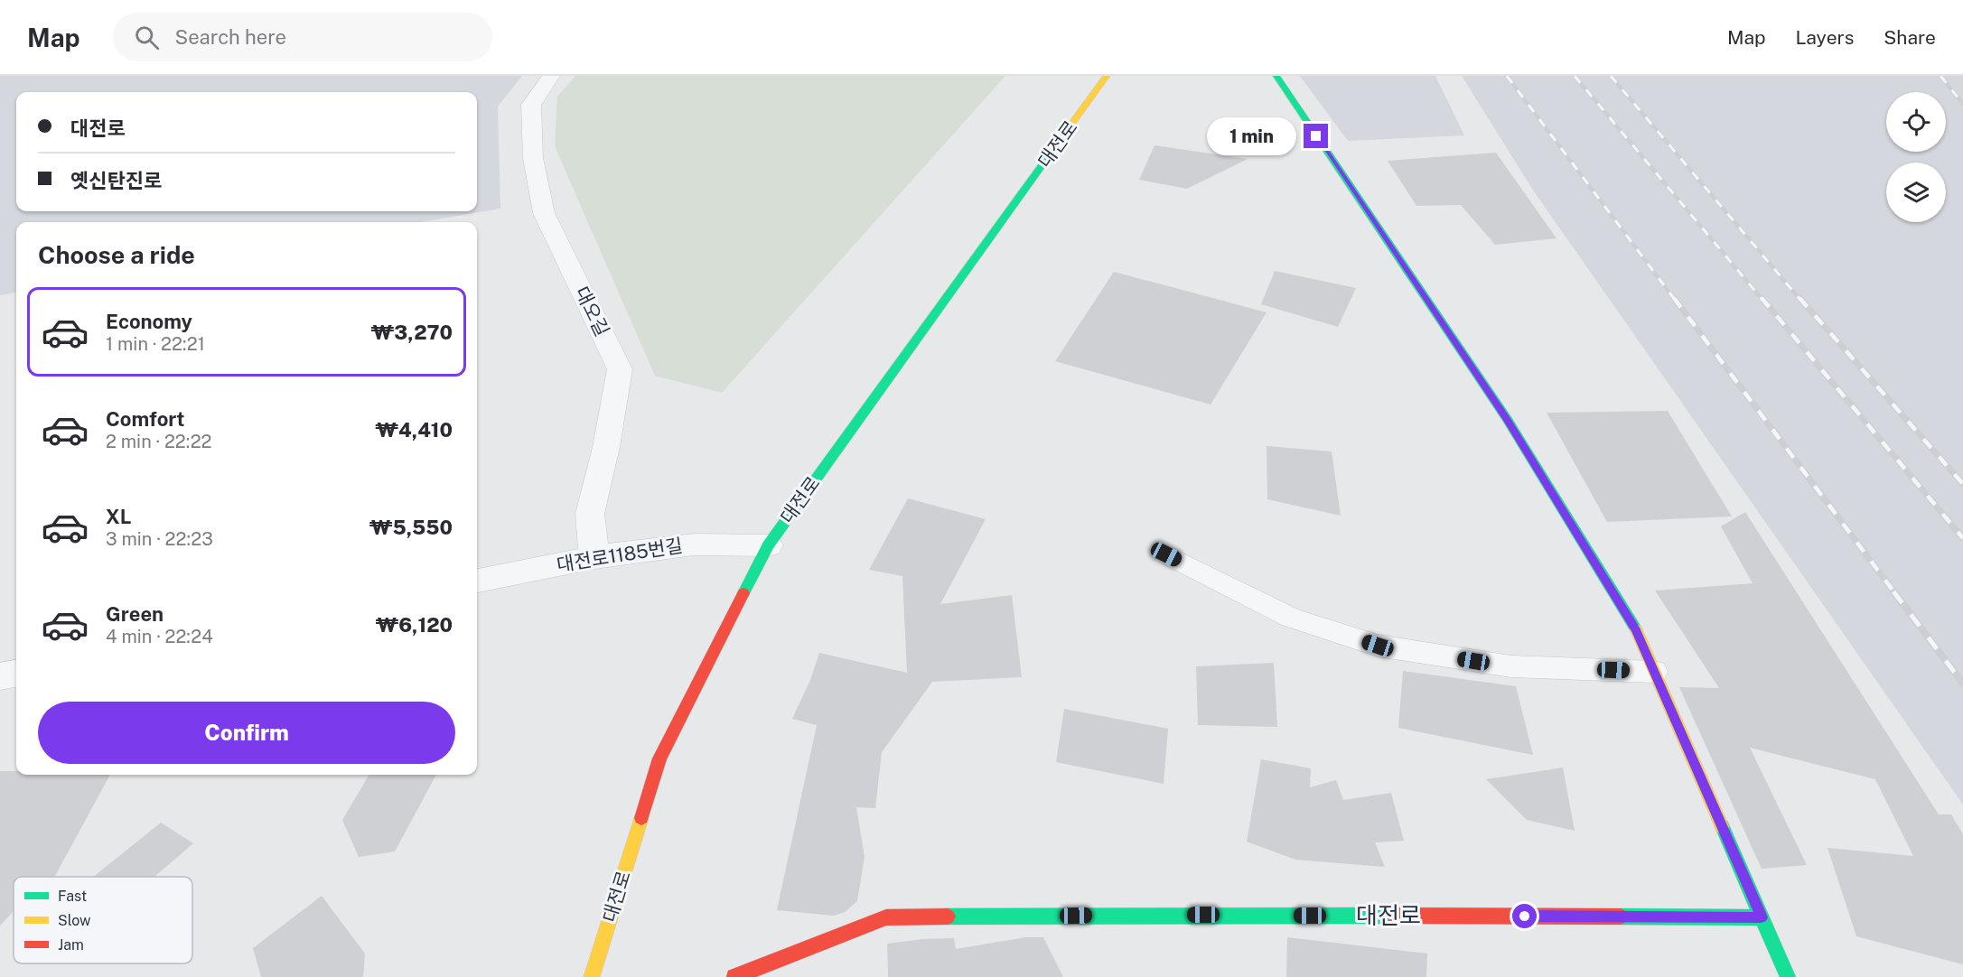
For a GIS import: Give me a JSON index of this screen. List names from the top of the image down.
{
  "streets": {
    "street": ["대전로", "대오길", "대전로1185번길"]
  },
  "crossings": [
    ["대전로", "대전로1185번길"],
    ["대오길", "대전로1185번길"]
  ],
  "legend": ["Fast", "Slow", "Jam"],
  "page": {
    "header": "Map",
    "search": "Search here",
    "nav": ["Map", "Layers", "Share"],
    "banner": ["대전로", "옛신탄진로"],
    "bubble": "1 min",
    "heading": "Choose a ride",
    "list": [
      {
        "name": "Economy",
        "note": "1 min · 22:21",
        "value": "₩3,270"
      },
      {
        "name": "Comfort",
        "note": "2 min · 22:22",
        "value": "₩4,410"
      },
      {
        "name": "XL",
        "note": "3 min · 22:23",
        "value": "₩5,550"
      },
      {
        "name": "Green",
        "note": "4 min · 22:24",
        "value": "₩6,120"
      }
    ],
    "buttons": "Confirm"
  }
}
